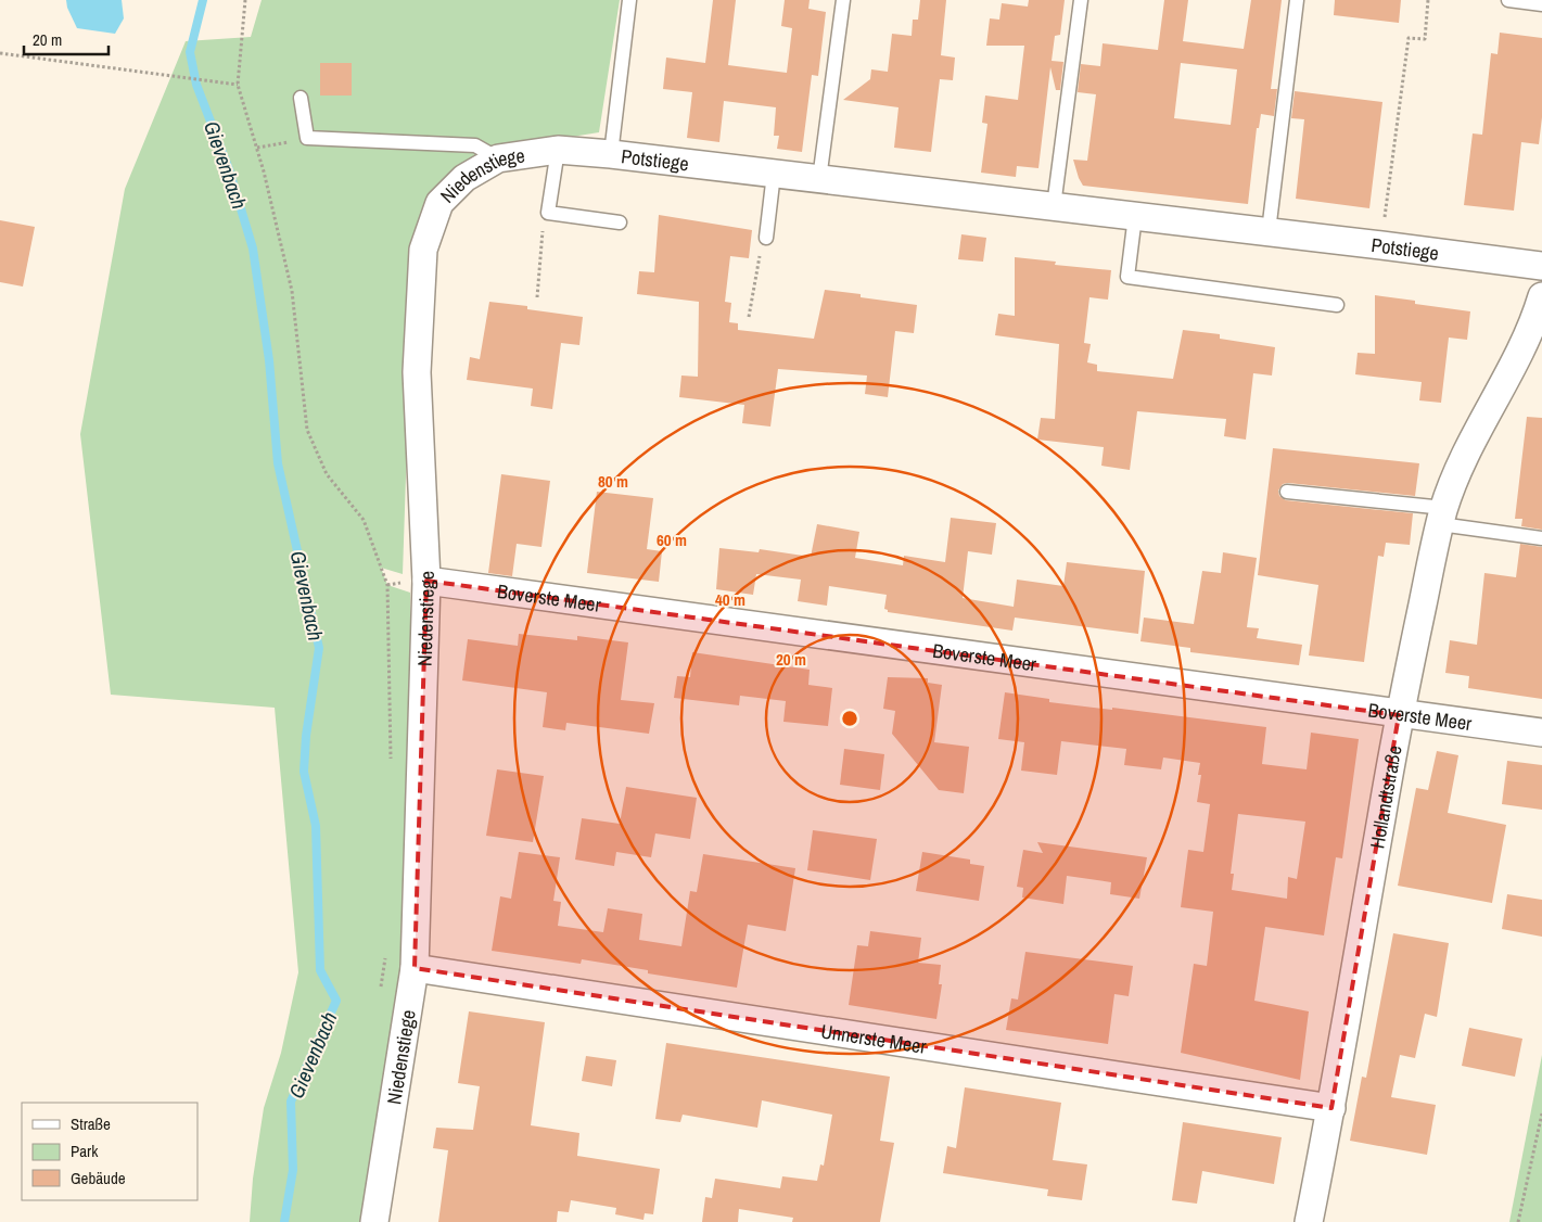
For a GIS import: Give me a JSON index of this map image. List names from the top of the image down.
{
  "streets": {
    "street": [
      "Potstiege",
      "Niedenstiege",
      "Boverste Meer",
      "Hollandtstraße",
      "Unnerste Meer"
    ]
  },
  "crossings": [
    ["Potstiege", "Niedenstiege"],
    ["Niedenstiege", "Boverste Meer"],
    ["Niedenstiege", "Unnerste Meer"],
    ["Boverste Meer", "Hollandtstraße"],
    ["Hollandtstraße", "Unnerste Meer"]
  ],
  "water": ["Gievenbach"],
  "legend": ["Straße", "Park", "Gebäude"],
  "scale_bar": "20 m",
  "rings": [
    "80 m",
    "60 m",
    "40 m",
    "20 m"
  ]
}
